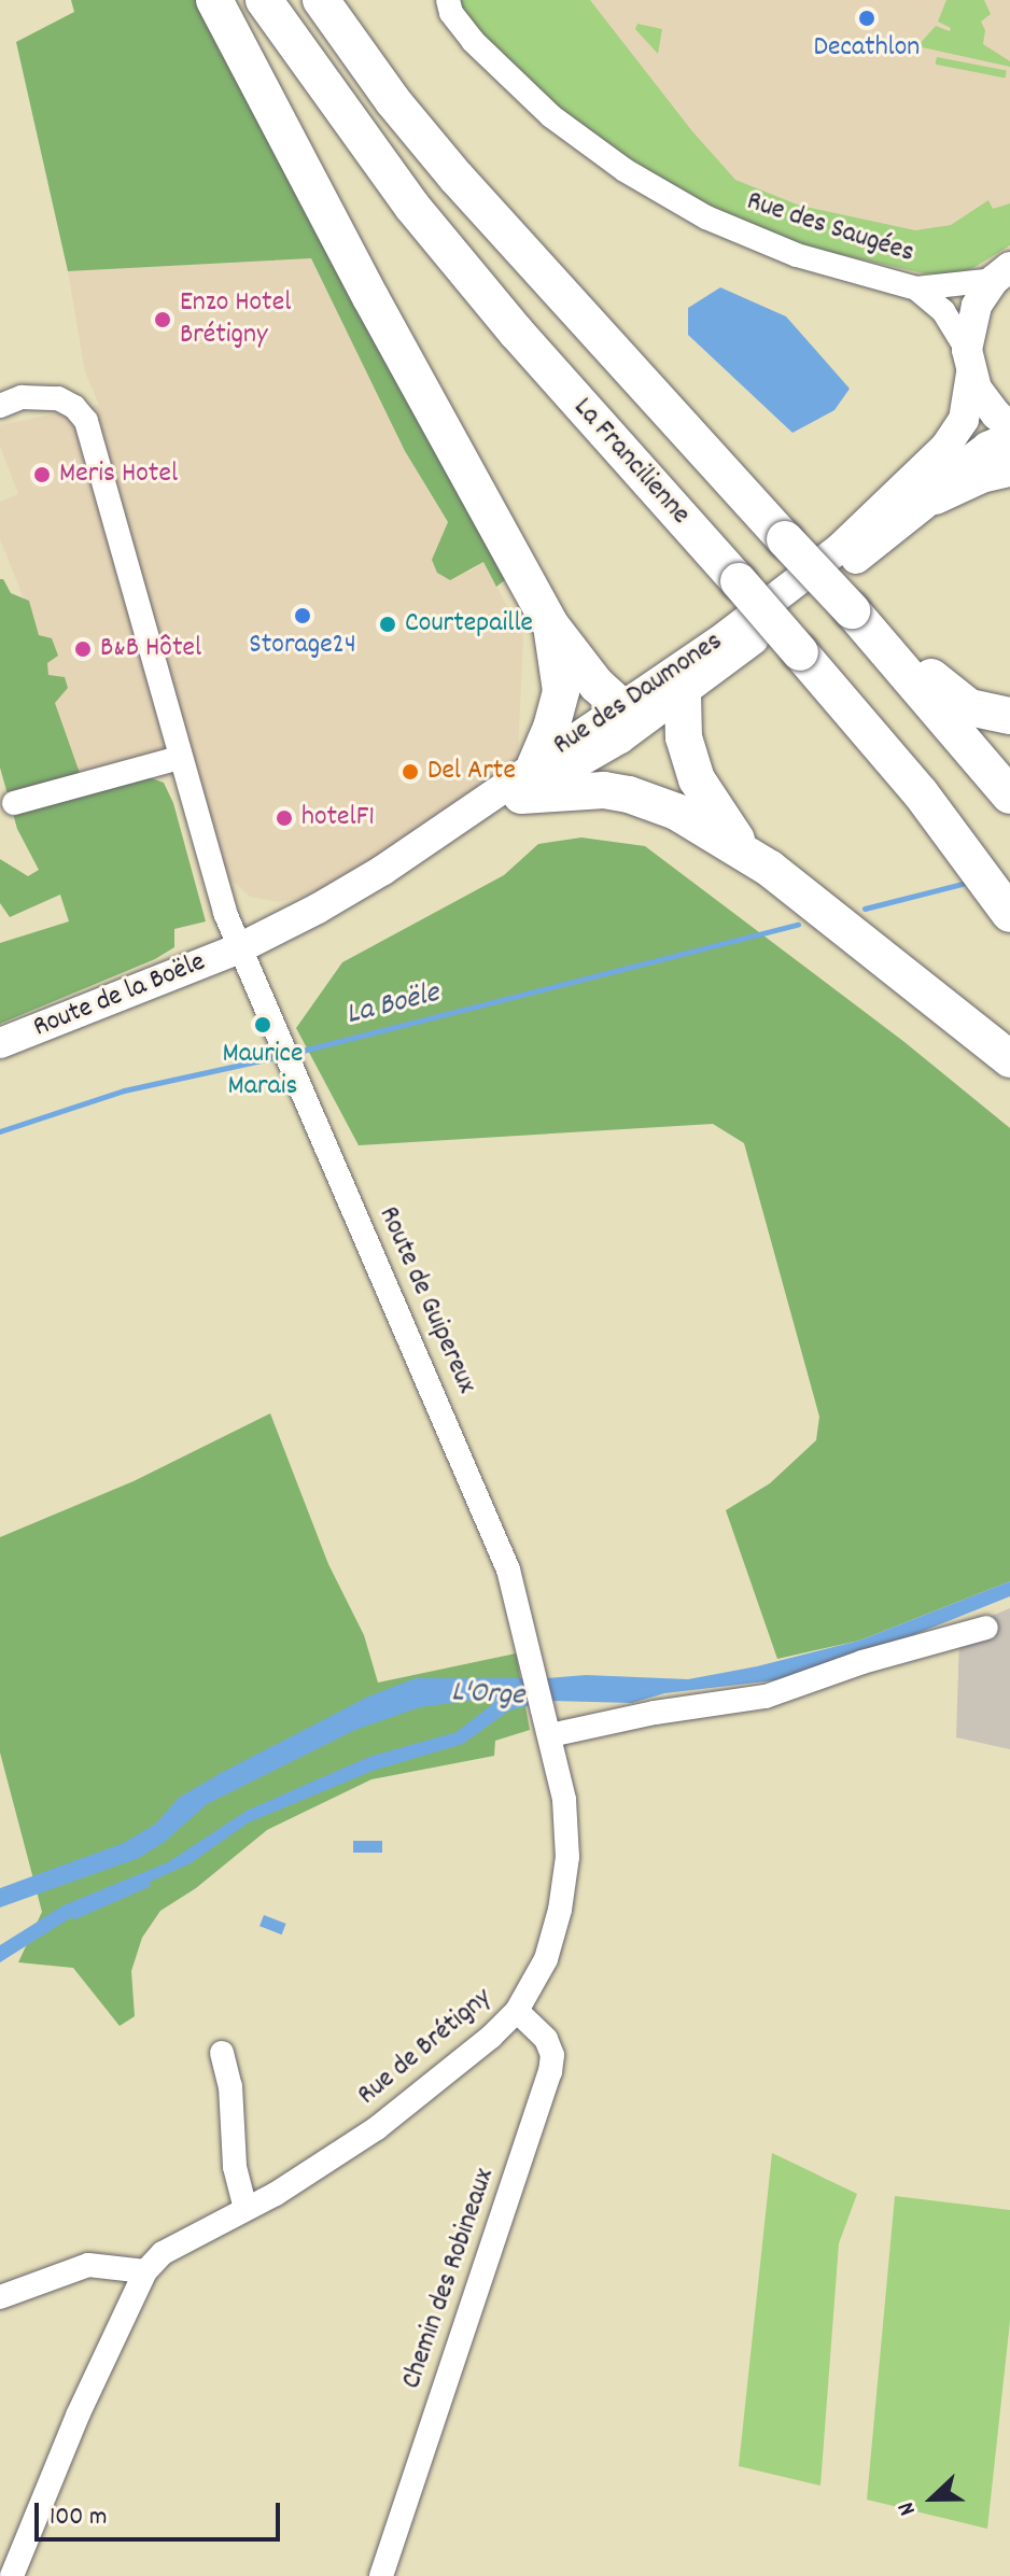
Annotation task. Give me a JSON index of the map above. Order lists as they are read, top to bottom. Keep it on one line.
{"streets":{"highway":["La Francilienne"],"main road":["Rue des Daumones","Route de la Boële"],"street":["Rue des Saugées","Route de Guipereux","Rue de Brétigny","Chemin des Robineaux"]},"crossings":[["Rue des Saugées","Rue des Daumones"],["Rue des Daumones","Route de la Boële"],["Rue des Daumones","Route de Guipereux"],["Route de la Boële","Route de Guipereux"],["Route de Guipereux","Rue de Brétigny"],["Rue de Brétigny","Chemin des Robineaux"]],"water":["La Boële","L'Orge"],"places":["Decathlon","Enzo Hotel Brétigny","Meris Hotel","Storage24","Courtepaille","B&B Hôtel","Del Arte","hotelF1","Maurice Marais"],"scale_bar":"100 m","north":"left"}
